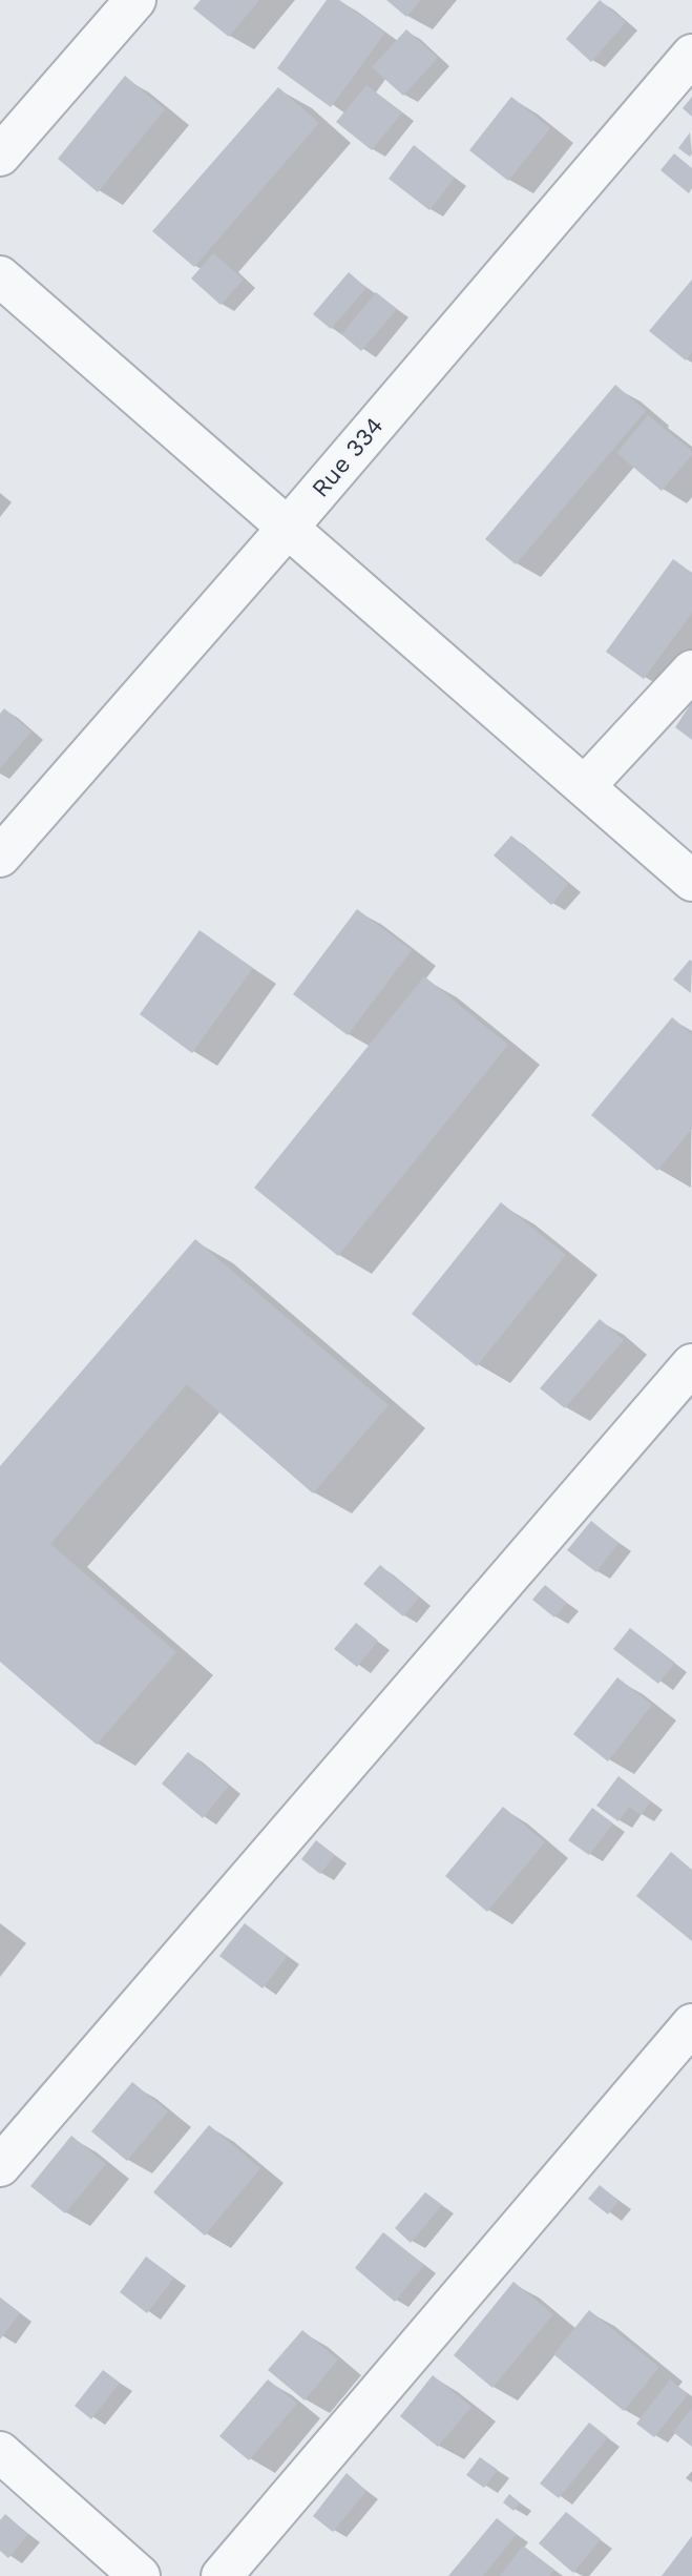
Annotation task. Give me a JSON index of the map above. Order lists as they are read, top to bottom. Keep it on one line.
{"streets":{"street":["Rue 334"]}}
